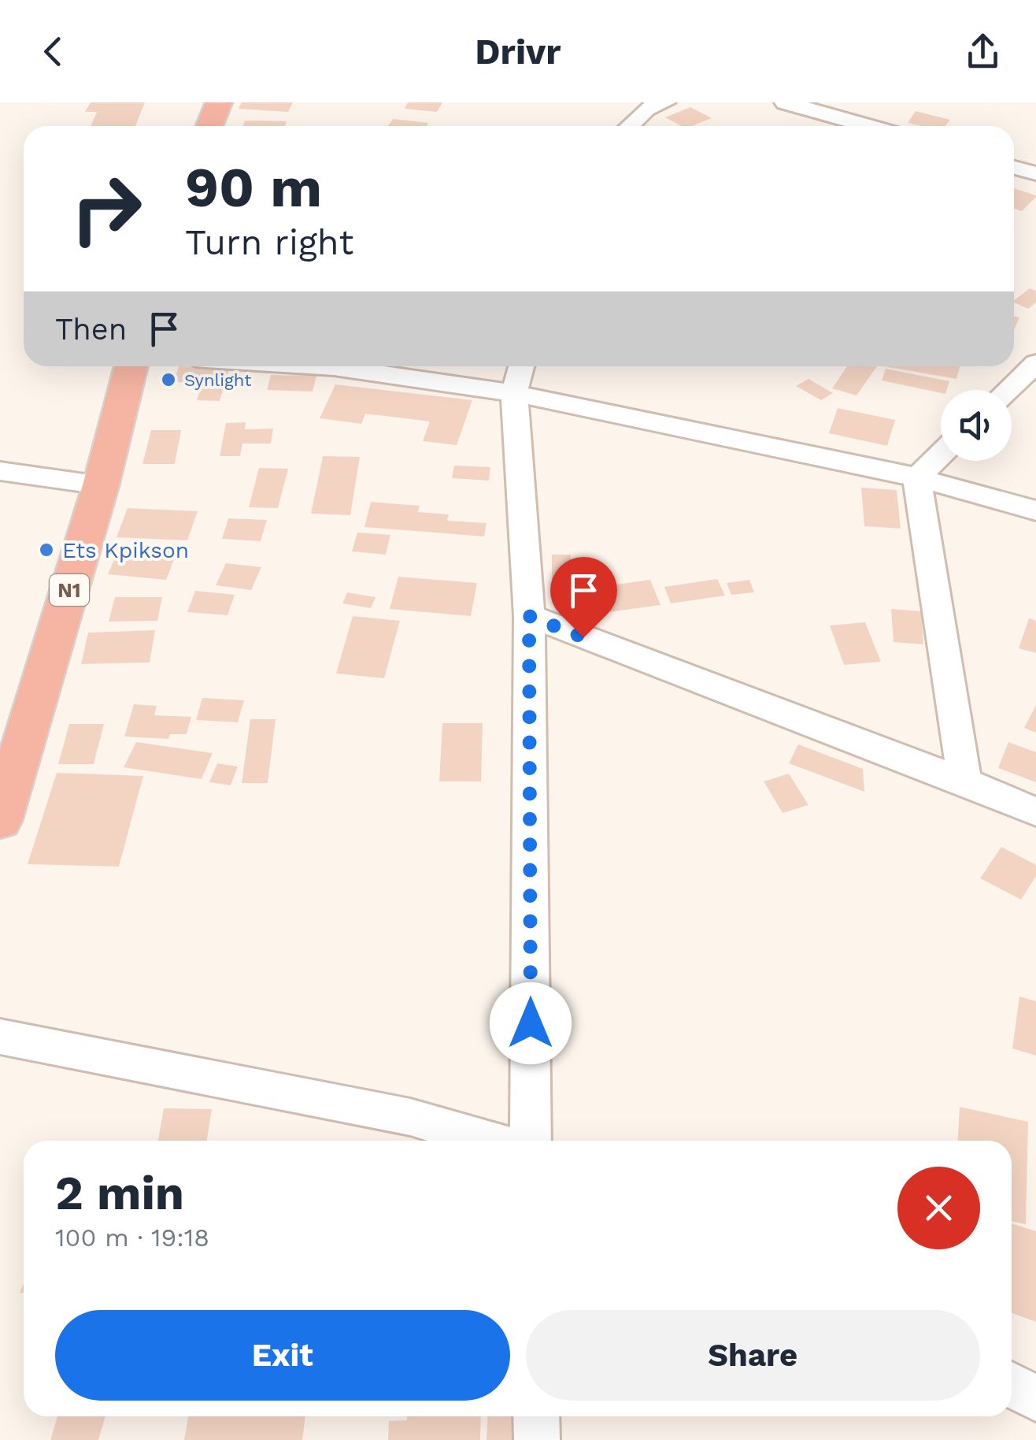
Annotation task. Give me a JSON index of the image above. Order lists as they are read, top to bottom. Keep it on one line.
{"streets":{"highway":["N1"]},"places":["Synlight","Ets Kpikson"],"page":{"header":"Drivr","turn":["90 m","Turn right"],"then":"Then","heading":["2 min","100 m · 19:18"],"buttons":["Exit","Share"]}}
